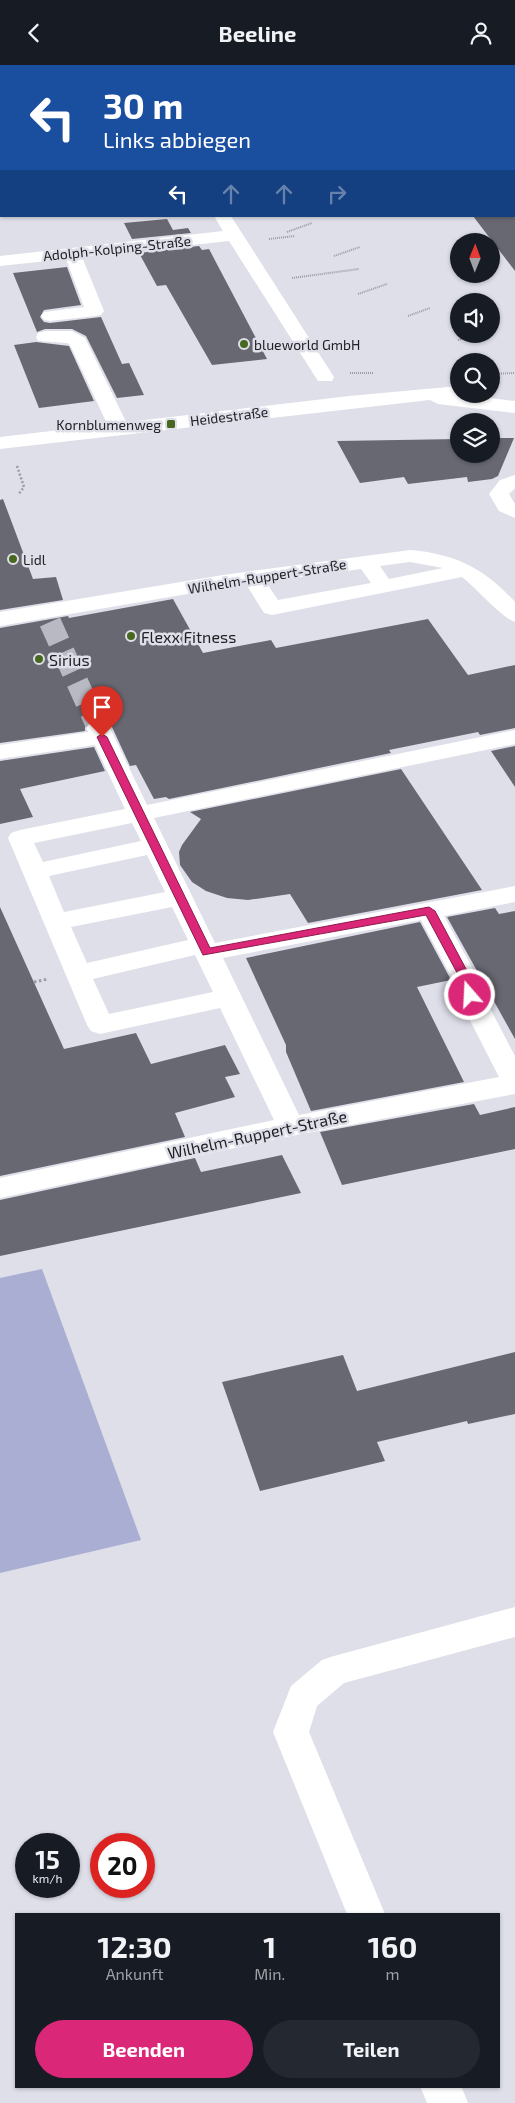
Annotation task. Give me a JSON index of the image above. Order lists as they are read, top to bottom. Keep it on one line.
{"streets":{"street":["Adolph-Kolping-Straße","Heidestraße","Wilhelm-Ruppert-Straße"]},"places":{"other":["blueworld GmbH","Lidl","Flexx Fitness","Sirius"],"transit":["Kornblumenweg"]},"north":"top","page":{"header":"Beeline","turn":["30 m","Links abbiegen"],"speed":"15 km/h","limit":"20","eta":["12:30","Ankunft","1","Min.","160","m"],"buttons":["Beenden","Teilen"]}}
